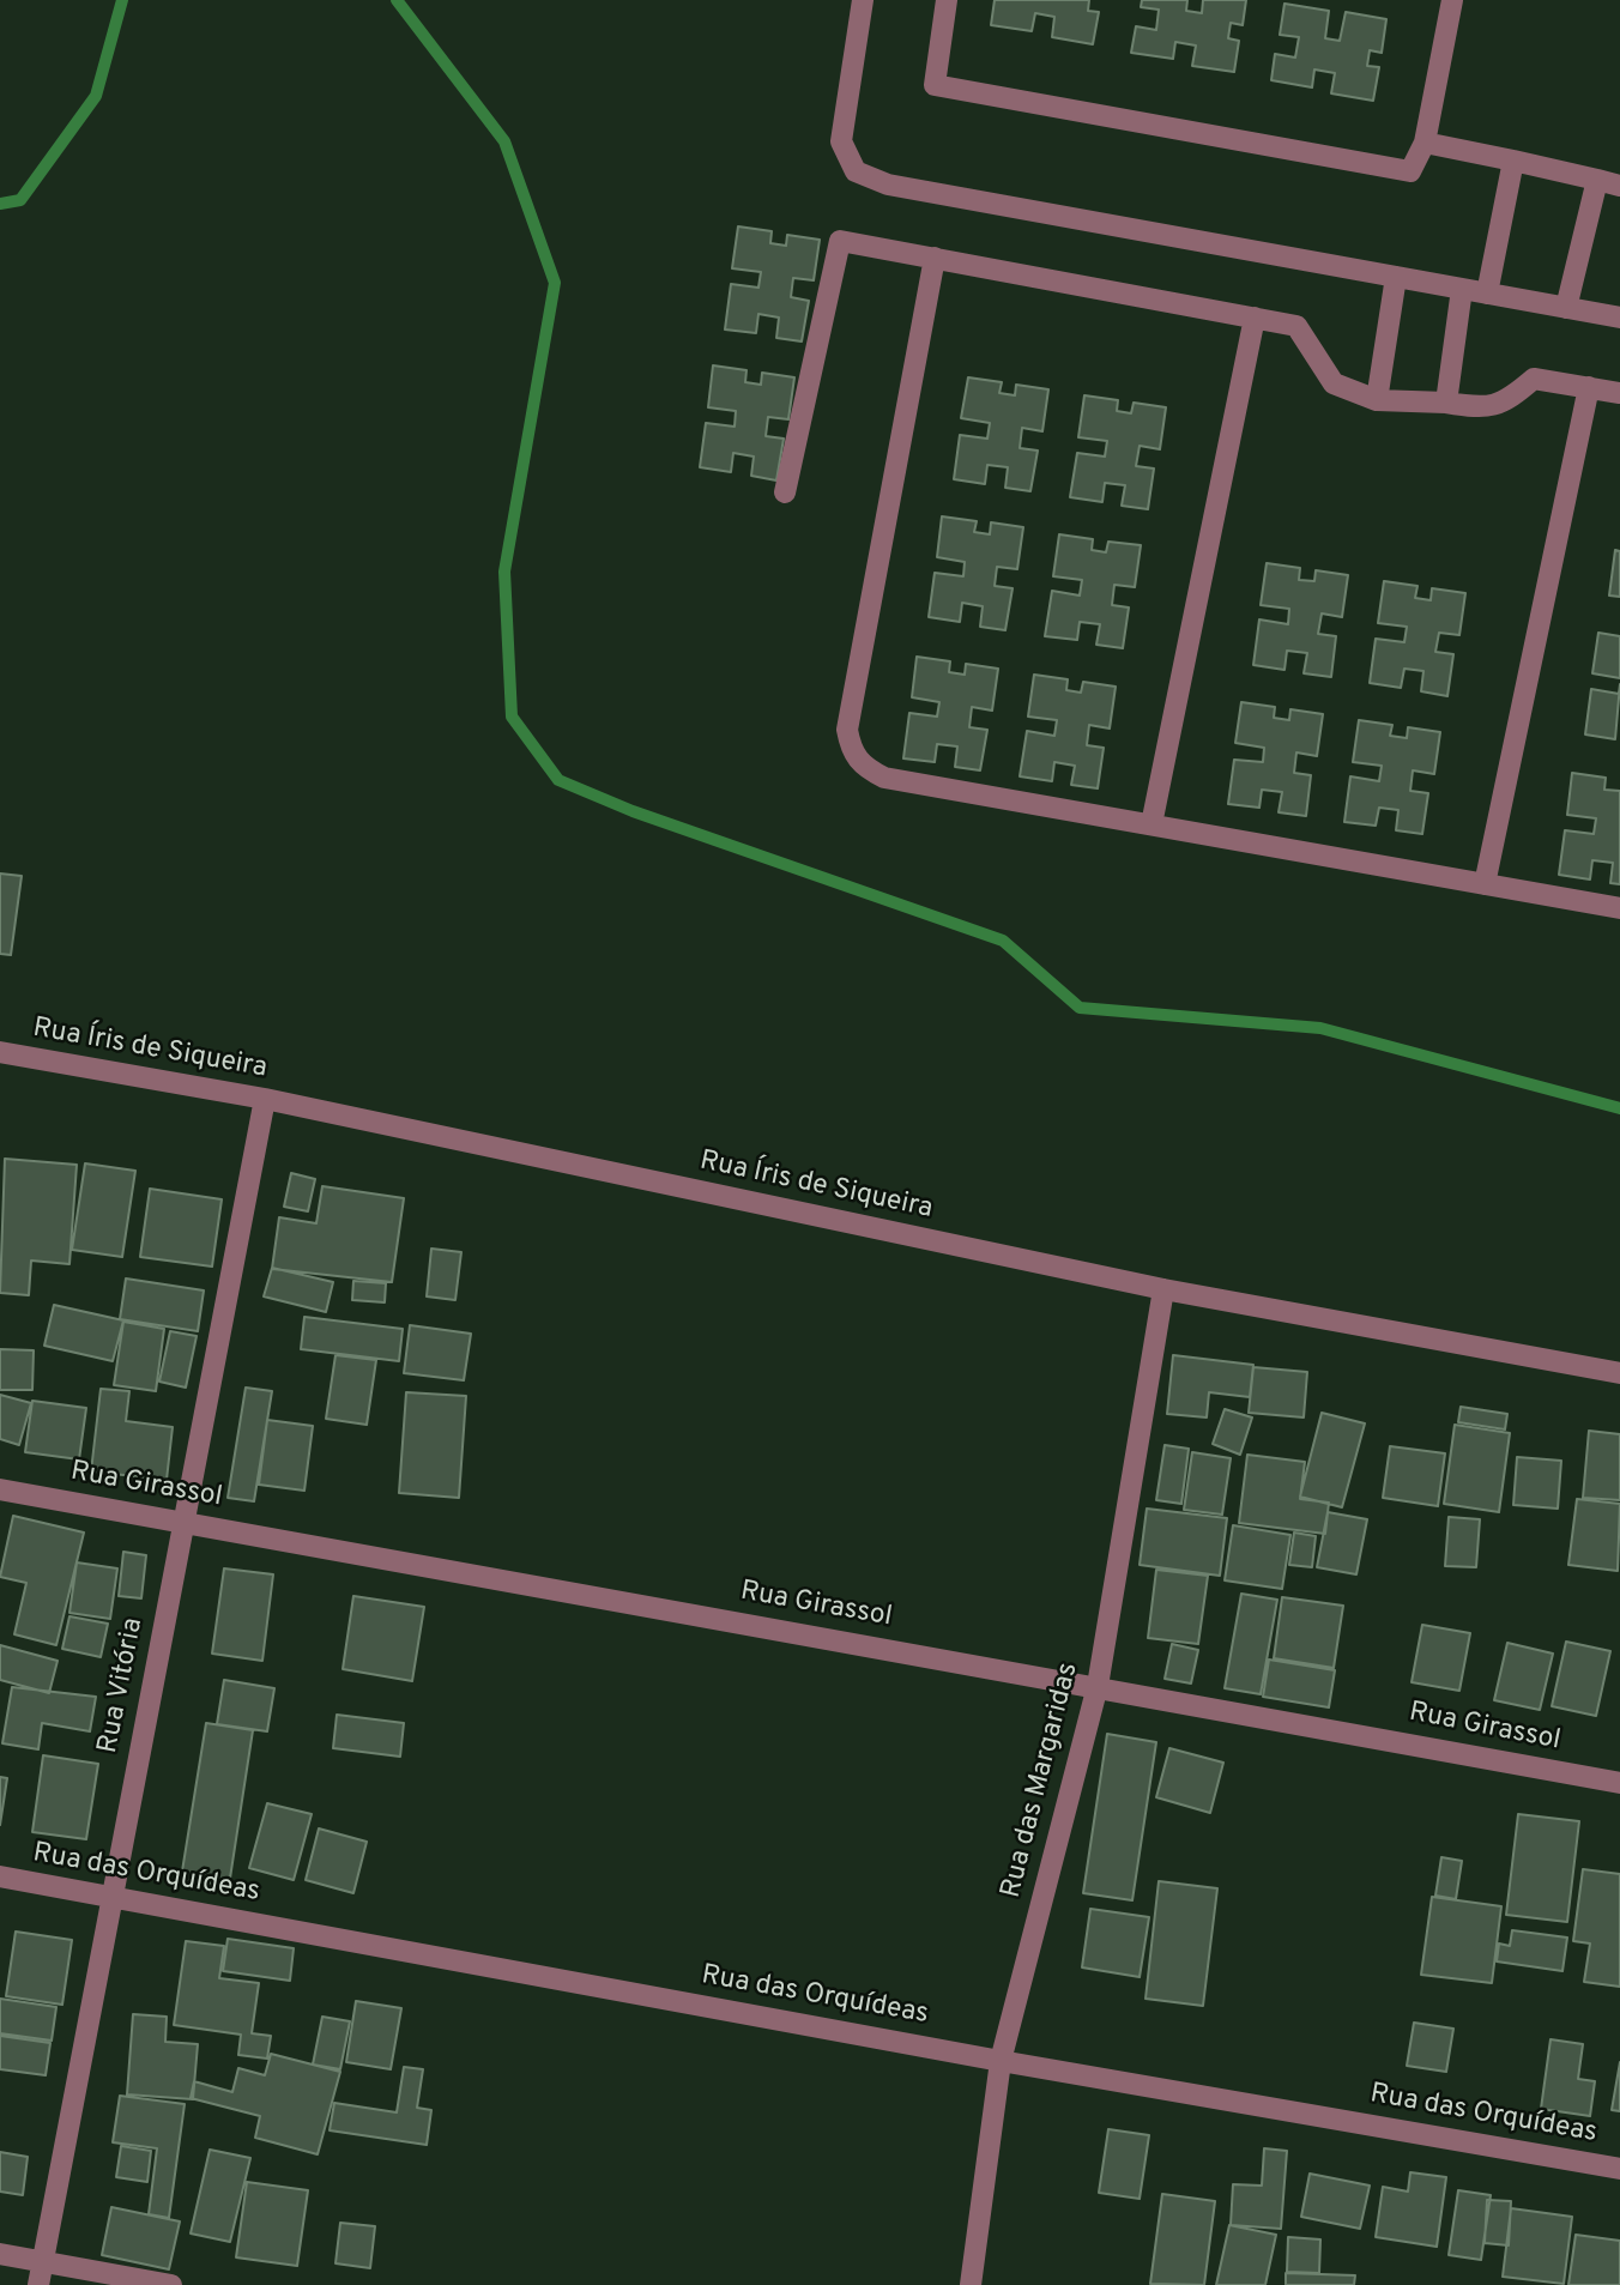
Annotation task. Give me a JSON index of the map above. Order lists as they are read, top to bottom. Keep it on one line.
{"streets":{"street":["Rua Íris de Siqueira","Rua Girassol","Rua Vitória","Rua das Margaridas","Rua das Orquídeas"]},"crossings":[["Rua Íris de Siqueira","Rua Vitória"],["Rua Íris de Siqueira","Rua das Margaridas"],["Rua Girassol","Rua Vitória"],["Rua Girassol","Rua das Margaridas"],["Rua Vitória","Rua das Orquídeas"],["Rua das Margaridas","Rua das Orquídeas"]]}
